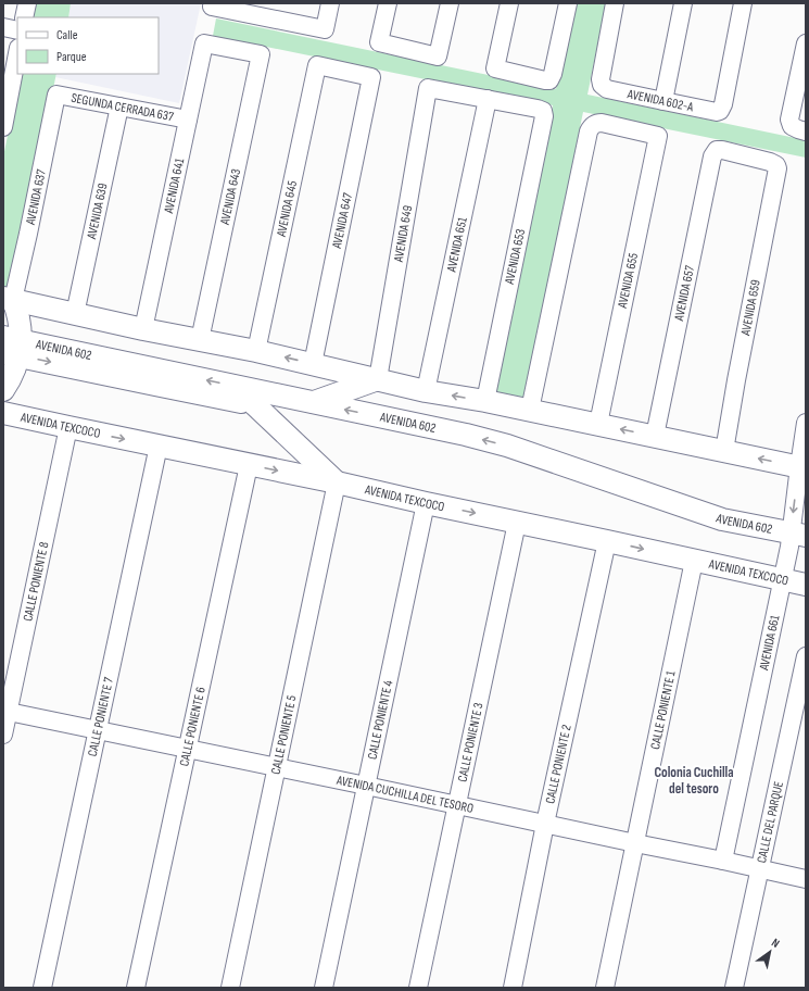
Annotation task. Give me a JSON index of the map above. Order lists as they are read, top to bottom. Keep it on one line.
{"streets":{"main road":["AVENIDA 602","AVENIDA TEXCOCO"],"street":["AVENIDA 602-A","SEGUNDA CERRADA 637","AVENIDA 641","AVENIDA 643","AVENIDA 637","AVENIDA 645","AVENIDA 639","AVENIDA 647","AVENIDA 649","AVENIDA 651","AVENIDA 653","AVENIDA 655","AVENIDA 657","AVENIDA 659","CALLE PONIENTE 8","AVENIDA 661","CALLE PONIENTE 1","CALLE PONIENTE 7","CALLE PONIENTE 4","CALLE PONIENTE 6","CALLE PONIENTE 5","CALLE PONIENTE 3","CALLE PONIENTE 2","AVENIDA CUCHILLA DEL TESORO","CALLE DEL PARQUE"]},"crossings":[["SEGUNDA CERRADA 637","AVENIDA 641"],["SEGUNDA CERRADA 637","AVENIDA 637"],["SEGUNDA CERRADA 637","AVENIDA 639"],["AVENIDA 641","AVENIDA 643"],["AVENIDA 645","AVENIDA 647"],["AVENIDA 649","AVENIDA 651"],["AVENIDA 649","AVENIDA 653"],["AVENIDA 651","AVENIDA 653"],["AVENIDA 657","AVENIDA 659"],["AVENIDA 602","AVENIDA 661"],["AVENIDA TEXCOCO","CALLE PONIENTE 8"],["AVENIDA TEXCOCO","AVENIDA 661"],["AVENIDA TEXCOCO","CALLE PONIENTE 1"],["AVENIDA TEXCOCO","CALLE PONIENTE 7"],["AVENIDA TEXCOCO","CALLE PONIENTE 4"],["AVENIDA TEXCOCO","CALLE PONIENTE 6"],["AVENIDA TEXCOCO","CALLE PONIENTE 5"],["AVENIDA TEXCOCO","CALLE PONIENTE 3"],["AVENIDA TEXCOCO","CALLE PONIENTE 2"],["CALLE PONIENTE 8","AVENIDA CUCHILLA DEL TESORO"],["AVENIDA 661","AVENIDA CUCHILLA DEL TESORO"],["CALLE PONIENTE 1","AVENIDA CUCHILLA DEL TESORO"],["CALLE PONIENTE 7","AVENIDA CUCHILLA DEL TESORO"],["CALLE PONIENTE 4","AVENIDA CUCHILLA DEL TESORO"],["CALLE PONIENTE 6","AVENIDA CUCHILLA DEL TESORO"],["CALLE PONIENTE 5","AVENIDA CUCHILLA DEL TESORO"],["CALLE PONIENTE 3","AVENIDA CUCHILLA DEL TESORO"],["CALLE PONIENTE 2","AVENIDA CUCHILLA DEL TESORO"],["AVENIDA CUCHILLA DEL TESORO","CALLE DEL PARQUE"]],"districts":["Colonia Cuchilla del tesoro"],"legend":["Calle","Parque"],"north":"top right"}
